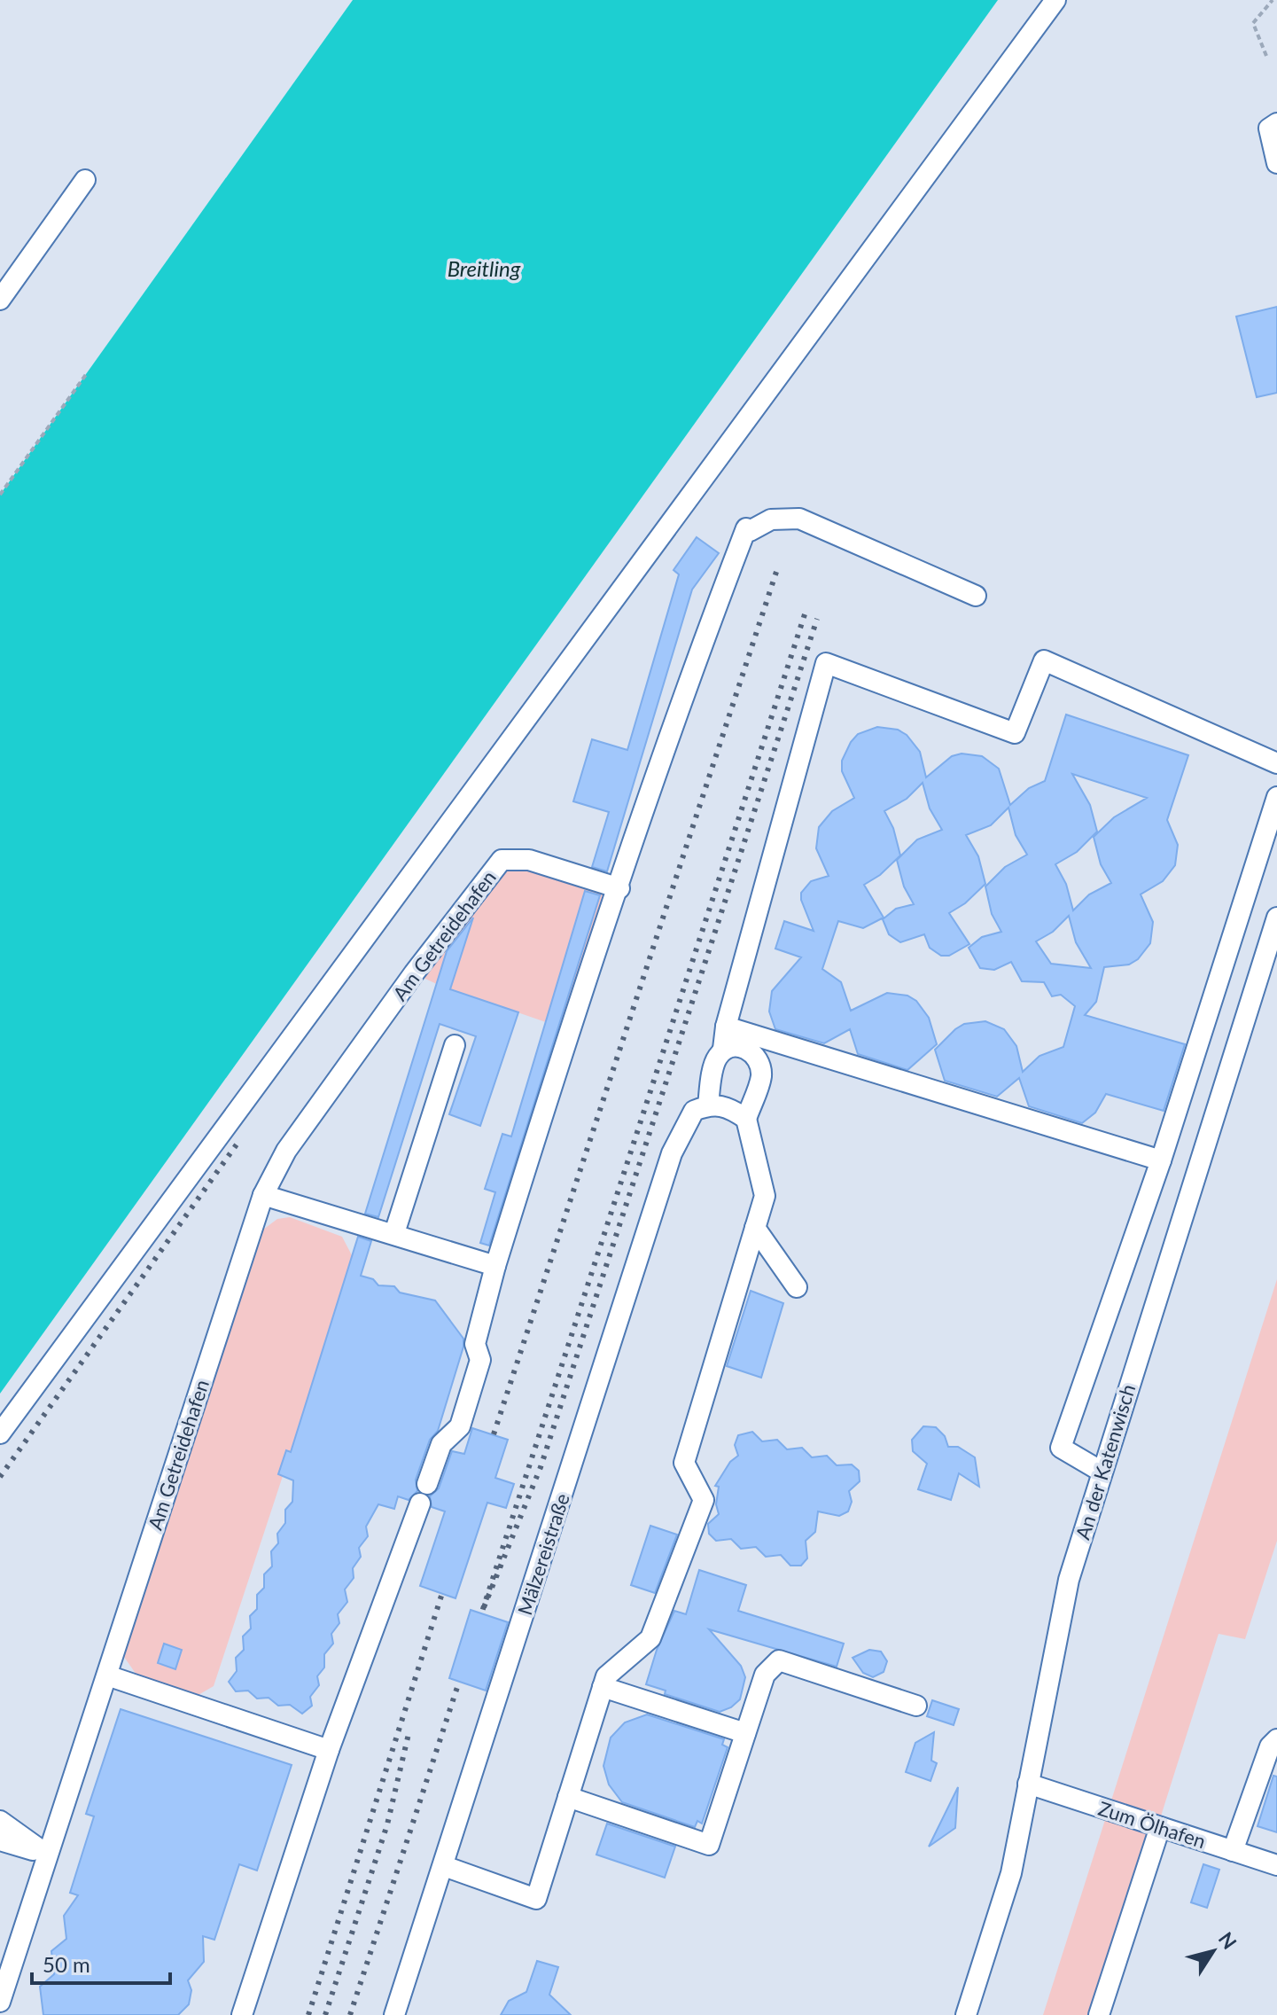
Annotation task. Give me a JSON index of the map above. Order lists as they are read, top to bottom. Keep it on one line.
{"streets":{"street":["Am Getreidehafen","An der Katenwisch","Mälzereistraße","Zum Ölhafen"]},"crossings":[["An der Katenwisch","Zum Ölhafen"]],"water":["Breitling"],"scale_bar":"50 m","north":"top right"}
